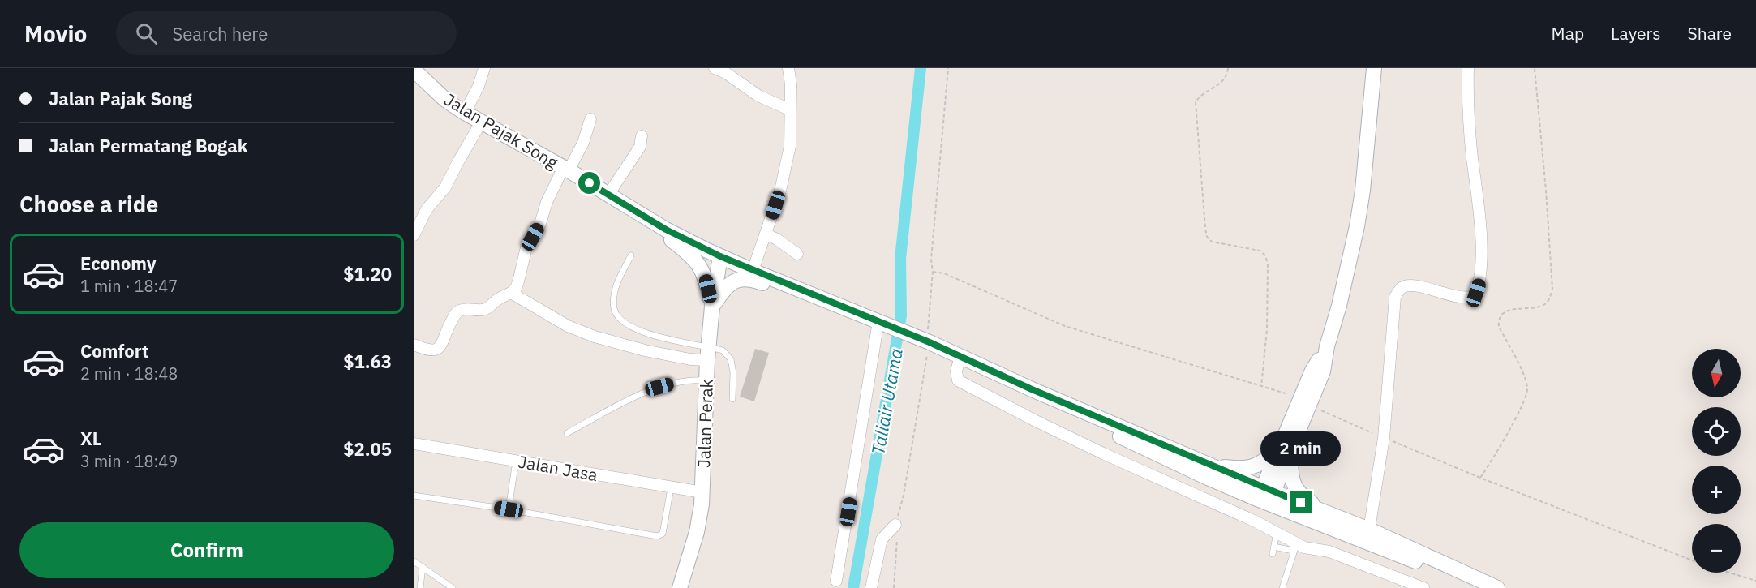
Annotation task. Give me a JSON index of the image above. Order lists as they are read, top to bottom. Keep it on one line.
{"streets":{"main road":["Jalan Pajak Song","Jalan Perak"],"street":["Jalan Jasa"]},"crossings":[["Jalan Pajak Song","Jalan Perak"],["Jalan Perak","Jalan Jasa"]],"water":["Taliair Utama"],"north":"bottom","page":{"header":"Movio","search":"Search here","nav":["Map","Layers","Share"],"banner":["Jalan Pajak Song","Jalan Permatang Bogak"],"heading":"Choose a ride","list":[{"name":"Economy","note":"1 min · 18:47","value":"$1.20"},{"name":"Comfort","note":"2 min · 18:48","value":"$1.63"},{"name":"XL","note":"3 min · 18:49","value":"$2.05"}],"map_buttons":["+","−"],"bubble":"2 min","buttons":"Confirm"}}
